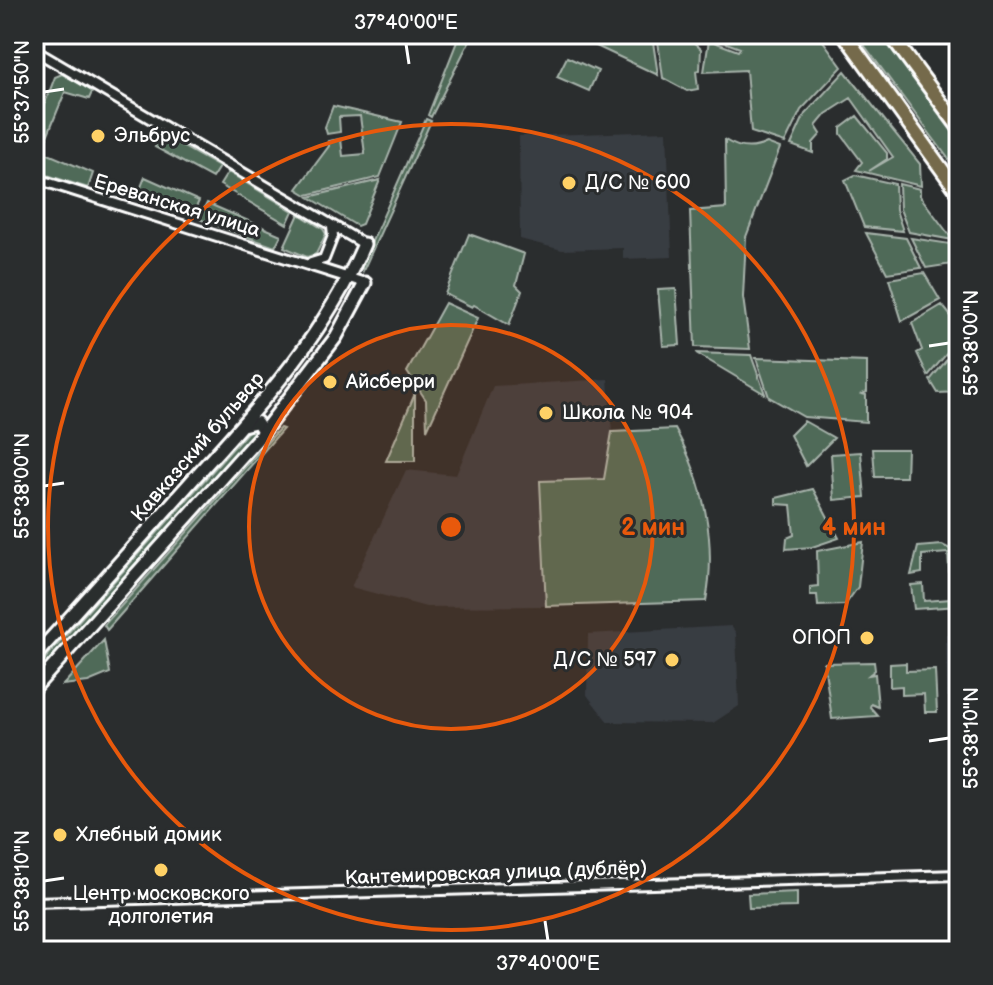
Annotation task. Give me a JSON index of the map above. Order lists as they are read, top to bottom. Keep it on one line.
{"streets":{"main road":["Кавказский бульвар"],"street":["Ереванская улица","Кантемировская улица (дублёр)"]},"crossings":[["Ереванская улица","Кавказский бульвар"]],"places":["Эльбрус","Д/C № 600","Айсберри","Школа № 904","ОПОП","Д/C № 597","Хлебный домик","Центр московского долголетия"],"coordinates":["37°40'00\"E","55°37'50\"N","55°38'00\"N","55°38'10\"N"],"rings":["2 мин","4 мин"]}
